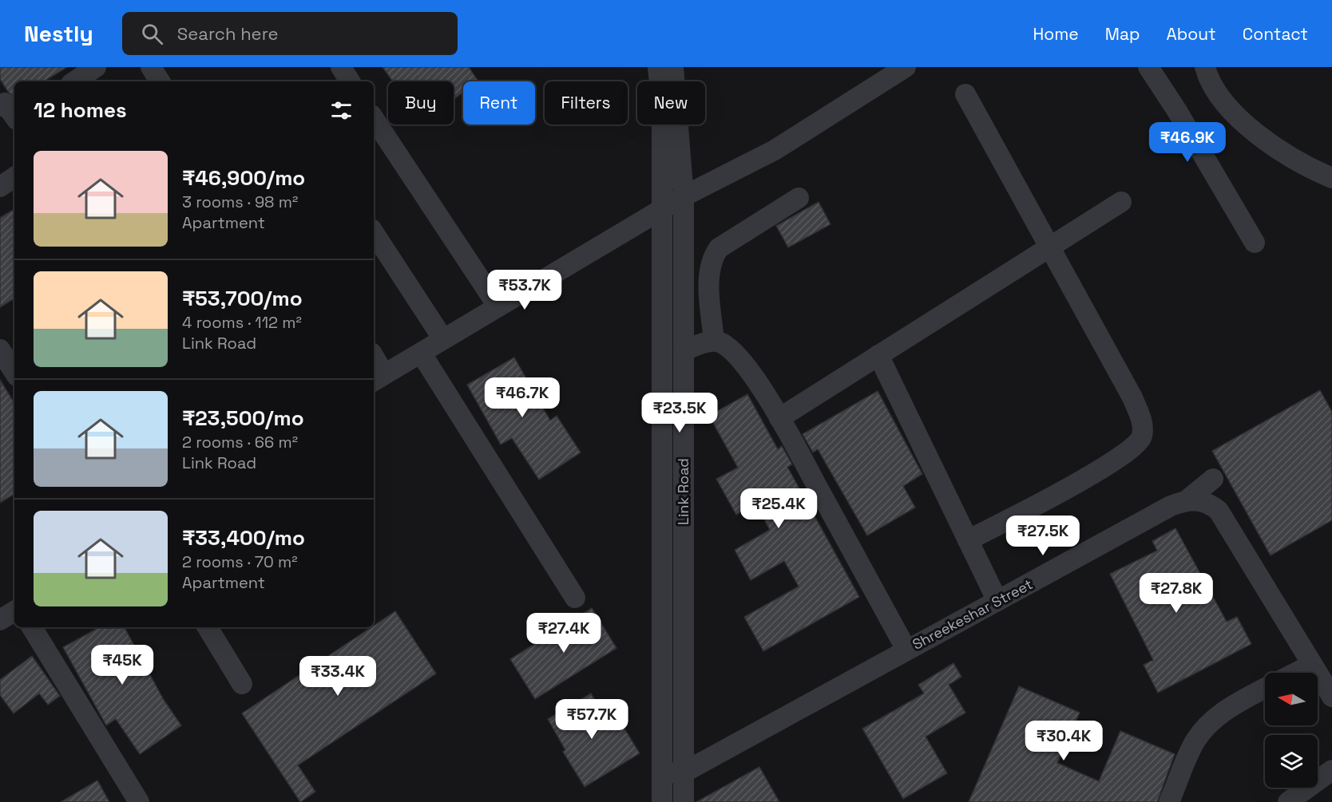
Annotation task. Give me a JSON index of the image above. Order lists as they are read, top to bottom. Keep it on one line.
{"streets":{"street":["Link Road","Shreekeshar Street"]},"crossings":[["Link Road","Shreekeshar Street"]],"north":"left","page":{"header":"Nestly","search":"Search here","nav":["Home","Map","About","Contact"],"chip":["Buy","Rent","Filters","New"],"heading":"12 homes","price":["₹46.9K","₹53.7K","₹46.7K","₹23.5K","₹25.4K","₹27.5K","₹27.8K","₹27.4K","₹45K","₹33.4K","₹57.7K","₹30.4K"],"list":[{"name":"₹46,900/mo","note":"3 rooms · 98 m² · Apartment"},{"name":"₹53,700/mo","note":"4 rooms · 112 m² · Link Road"},{"name":"₹23,500/mo","note":"2 rooms · 66 m² · Link Road"},{"name":"₹33,400/mo","note":"2 rooms · 70 m² · Apartment"}]}}
